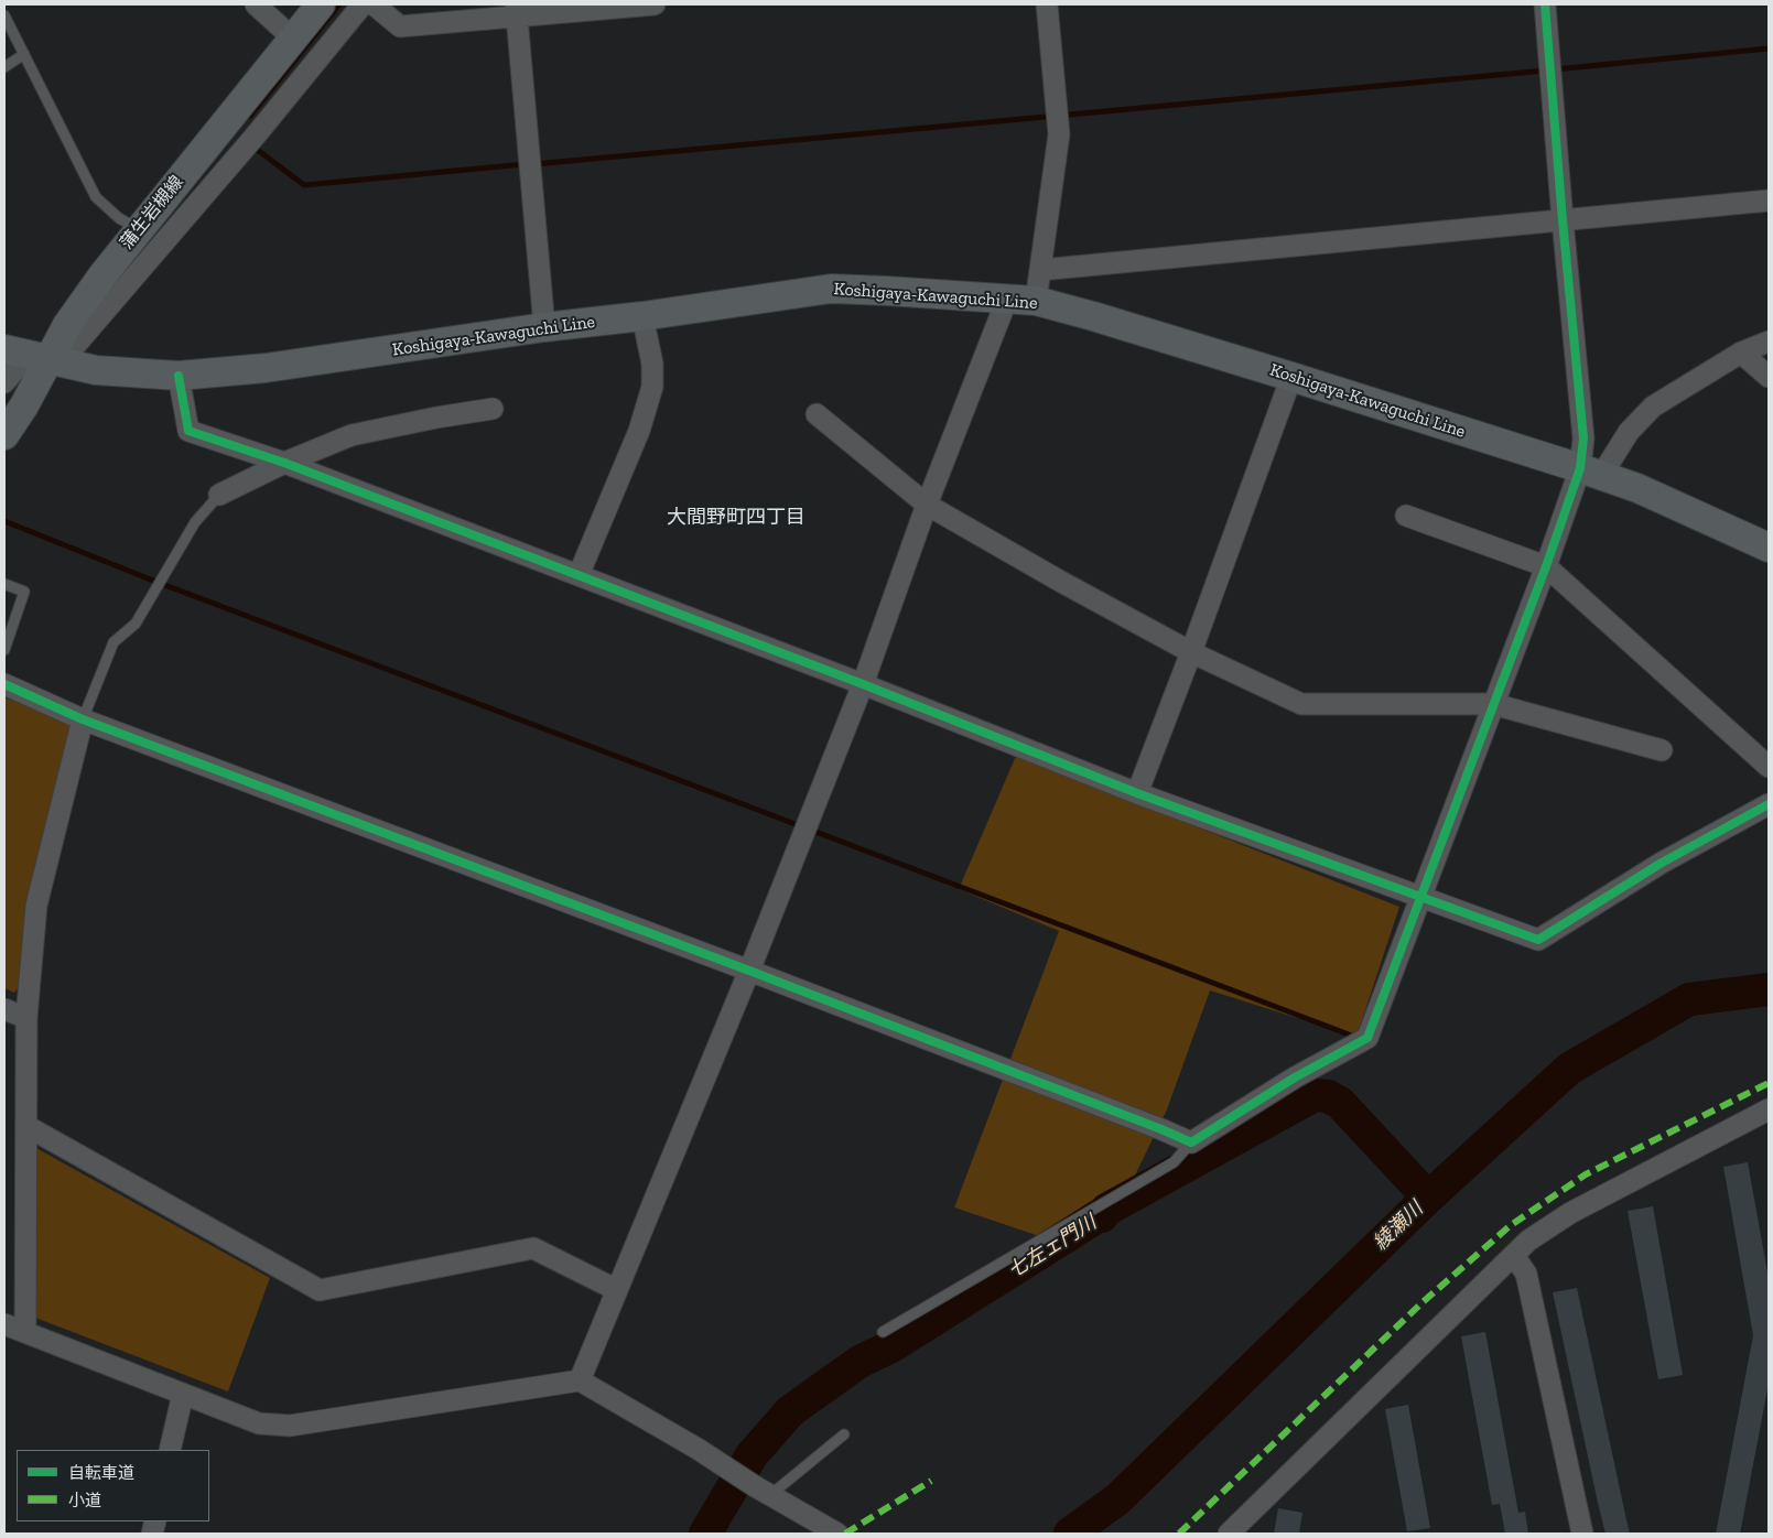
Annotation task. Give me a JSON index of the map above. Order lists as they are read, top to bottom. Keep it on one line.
{"streets":{"main road":["蒲生岩槻線","Koshigaya-Kawaguchi Line"]},"crossings":[["蒲生岩槻線","Koshigaya-Kawaguchi Line"]],"districts":["大間野町四丁目"],"water":["綾瀬川","七左ェ門川"],"legend":["自転車道","小道"]}
